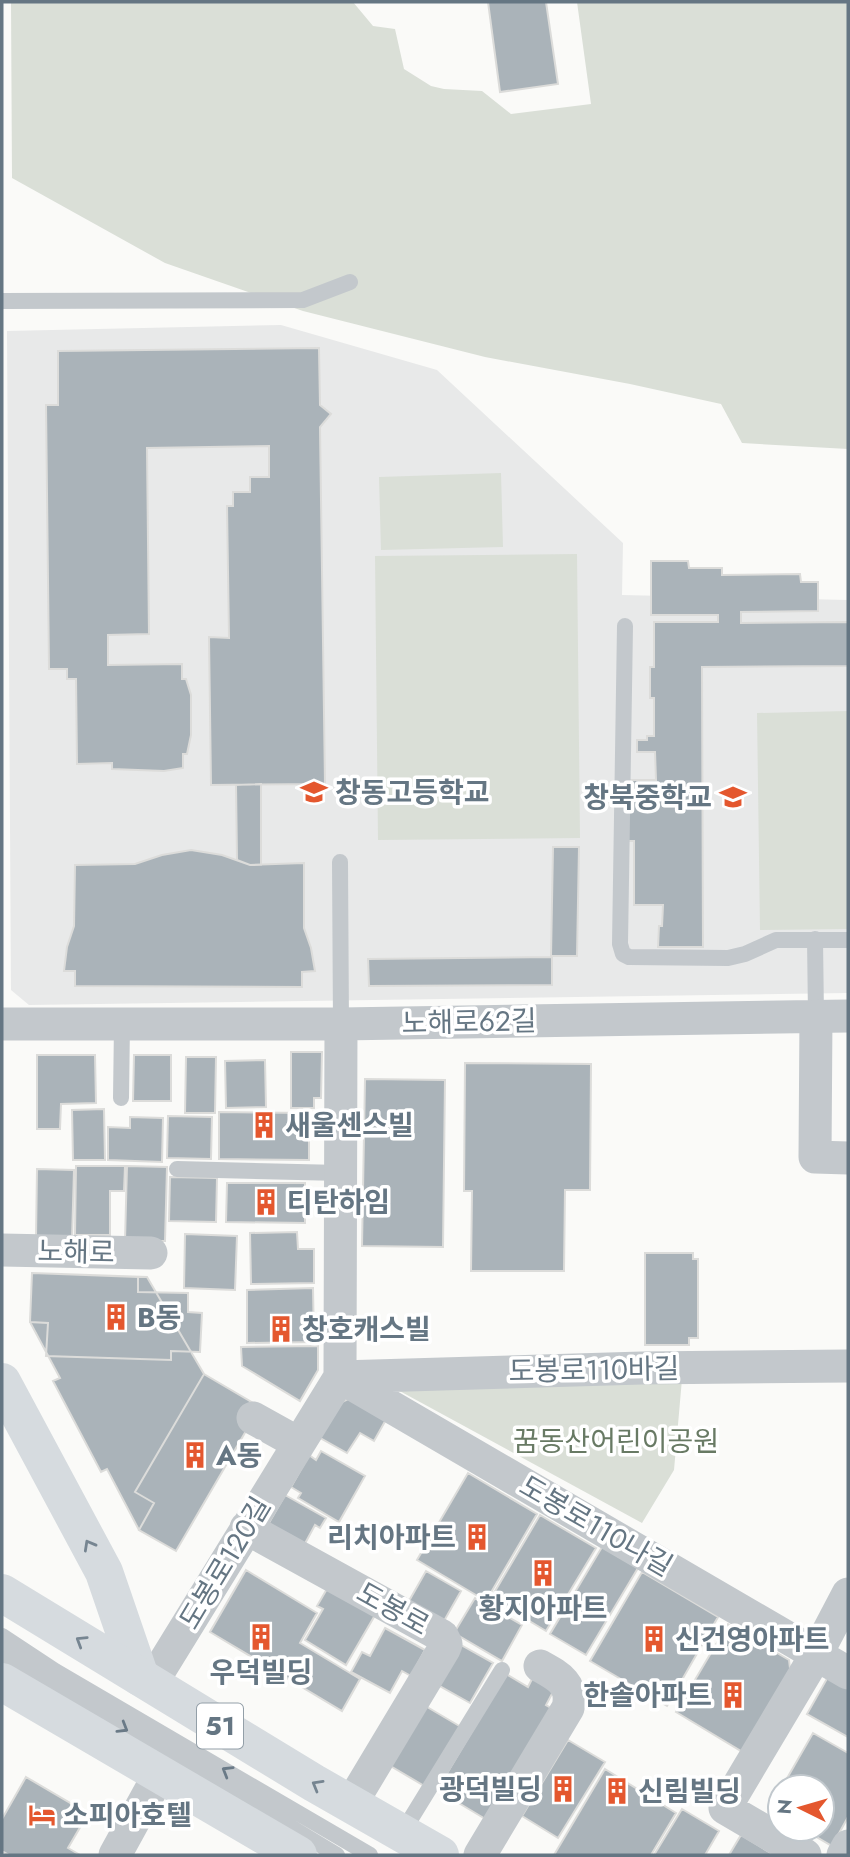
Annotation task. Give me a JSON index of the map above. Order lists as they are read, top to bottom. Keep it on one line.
{"streets":{"main road":["51"],"street":["노해로62길","노해로","도봉로110바길","도봉로110나길","도봉로120길","도봉로"]},"crossings":[["도봉로110바길","도봉로110나길"],["도봉로110바길","도봉로120길"],["도봉로110나길","도봉로120길"],["도봉로120길","도봉로"],["도봉로120길","51"],["도봉로","51"]],"parks":["꿈동산어린이공원"],"places":{"school or university":["창동고등학교","창북중학교"],"building":["새울센스빌","티탄하임","B동","창호캐스빌","A동","리치아파트","황지아파트","우덕빌딩","신건영아파트","한솔아파트","광덕빌딩","신림빌딩"],"hotel":["소피아호텔"]},"north":"left"}
